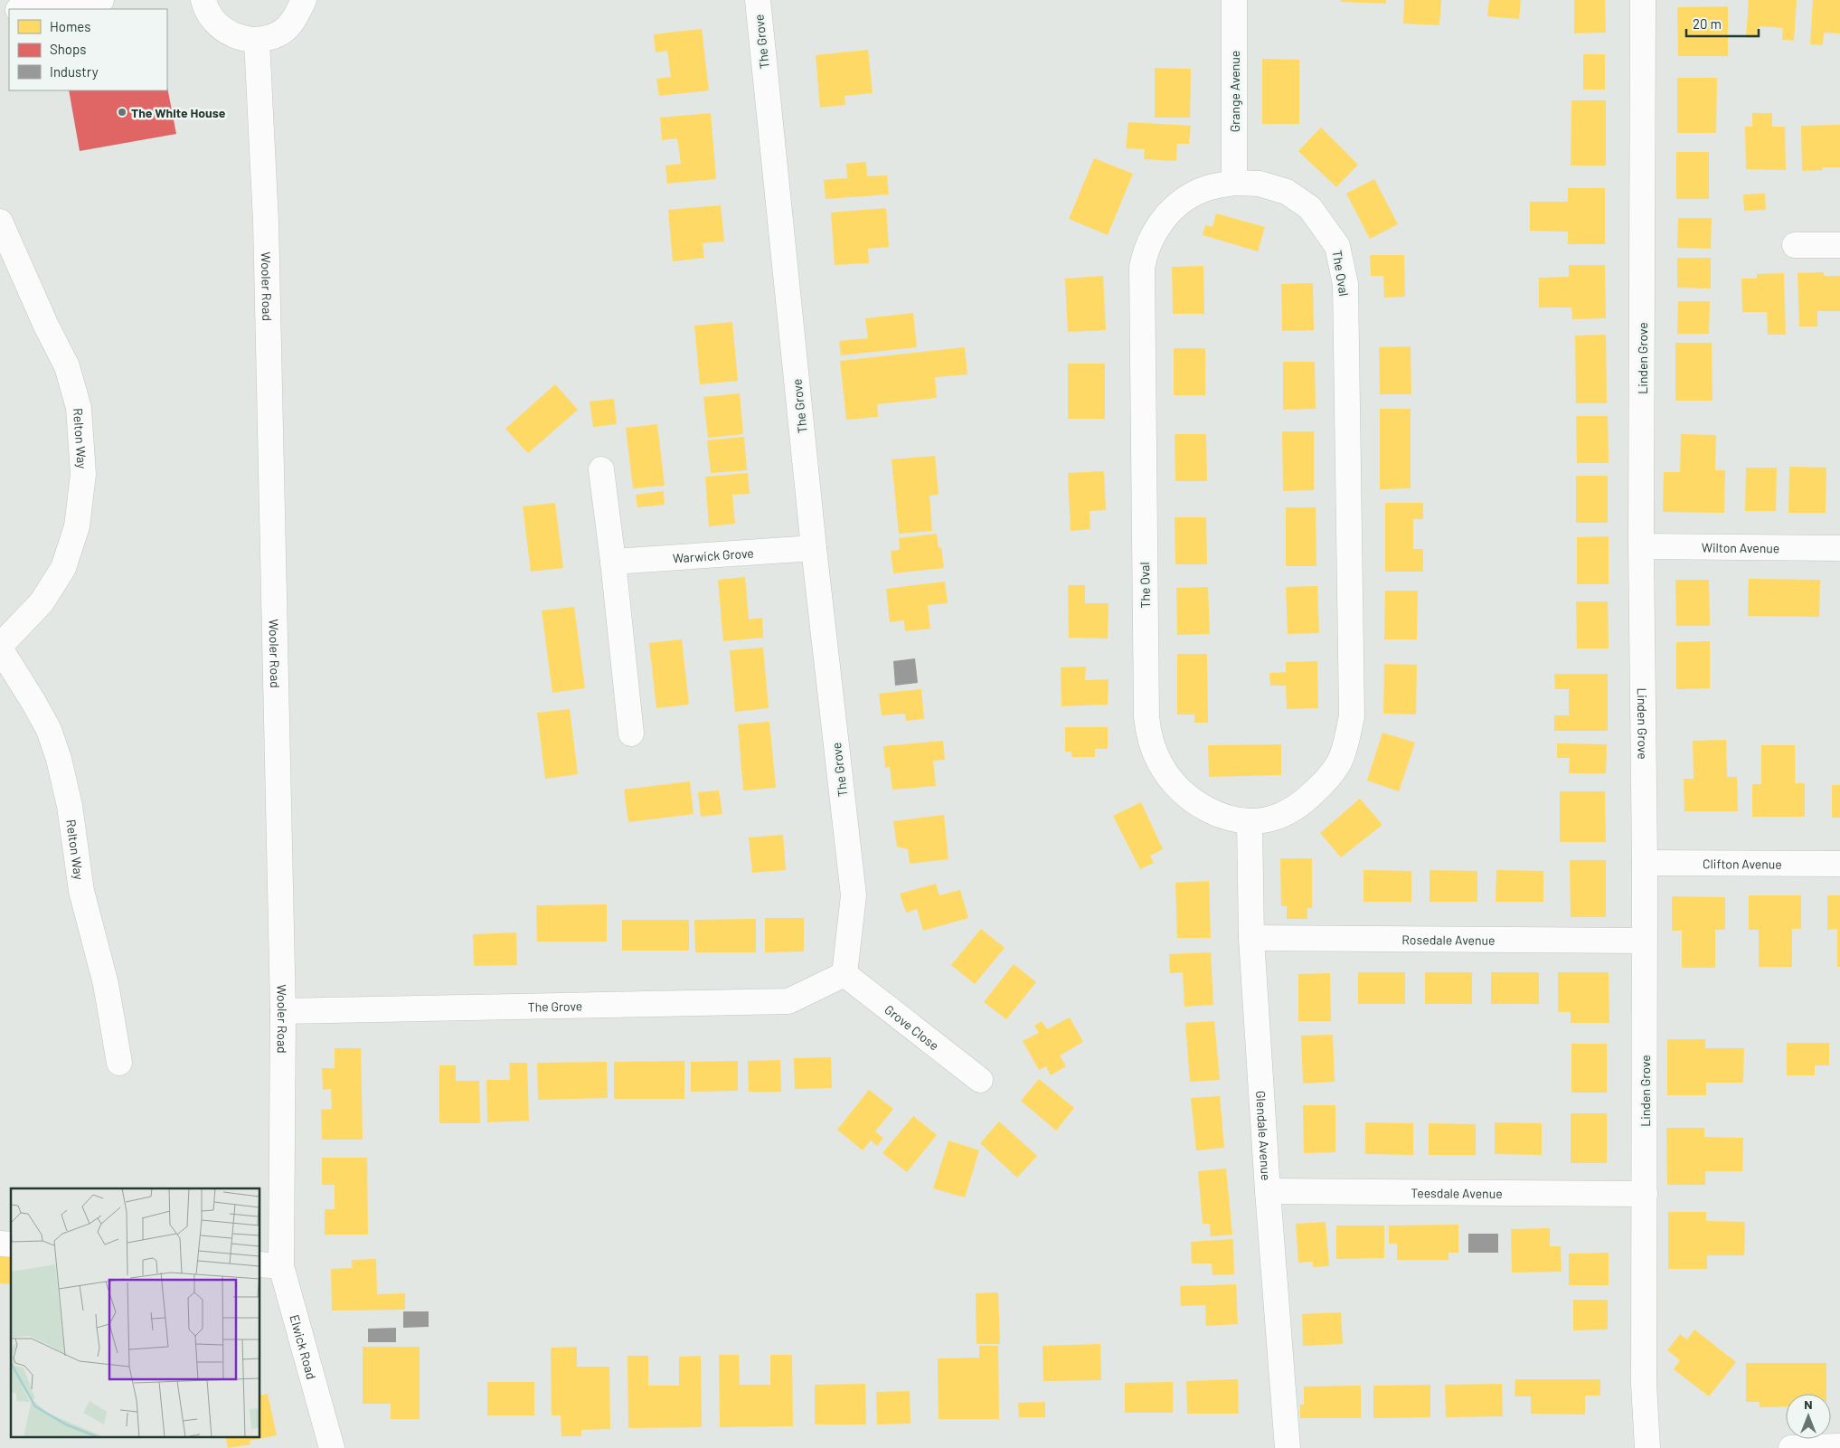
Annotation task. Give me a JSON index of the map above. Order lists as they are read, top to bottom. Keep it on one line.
{"streets":{"street":["The Grove","Grange Avenue","The Oval","Wooler Road","Linden Grove","Relton Way","Wilton Avenue","Warwick Grove","Clifton Avenue","Rosedale Avenue","Grove Close","Glendale Avenue","Teesdale Avenue","Elwick Road"]},"crossings":[["The Grove","Wooler Road"],["The Grove","Warwick Grove"],["The Grove","Grove Close"],["Grange Avenue","The Oval"],["The Oval","Glendale Avenue"],["Wooler Road","Elwick Road"],["Linden Grove","Wilton Avenue"],["Linden Grove","Clifton Avenue"],["Linden Grove","Rosedale Avenue"],["Linden Grove","Teesdale Avenue"],["Rosedale Avenue","Glendale Avenue"],["Glendale Avenue","Teesdale Avenue"]],"places":["The White House"],"legend":["Homes","Shops","Industry"],"scale_bar":"20 m","north":"top"}
